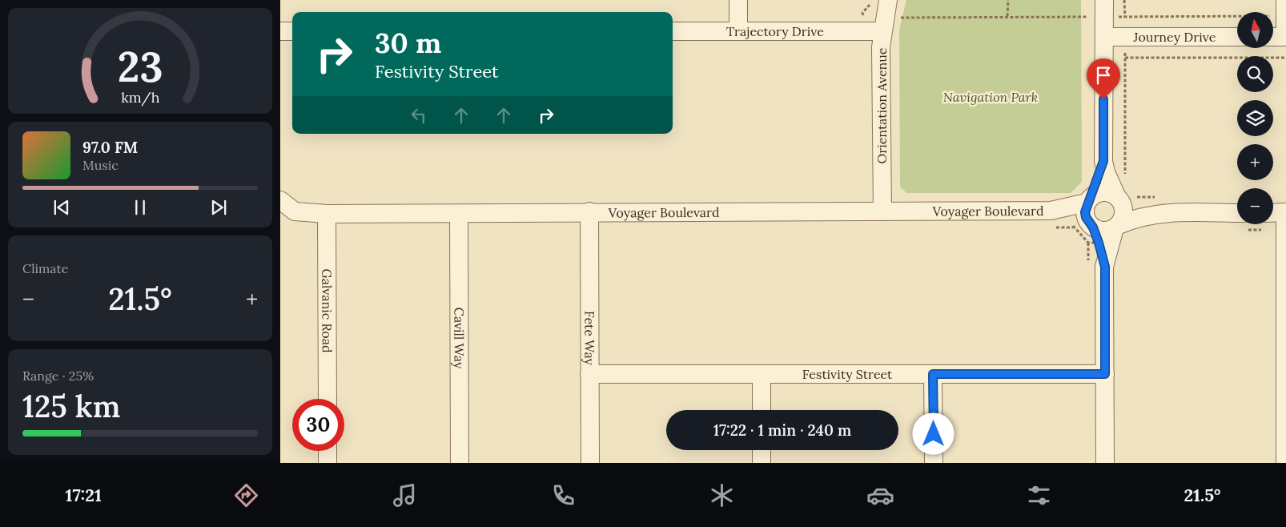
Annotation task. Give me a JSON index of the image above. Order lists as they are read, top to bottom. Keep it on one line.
{"streets":{"street":["Trajectory Drive","Journey Drive","Orientation Avenue","Voyager Boulevard","Galvanic Road","Fete Way","Cavill Way","Festivity Street"]},"crossings":[["Trajectory Drive","Orientation Avenue"],["Orientation Avenue","Voyager Boulevard"],["Voyager Boulevard","Galvanic Road"],["Voyager Boulevard","Fete Way"],["Voyager Boulevard","Cavill Way"],["Fete Way","Festivity Street"]],"parks":["Navigation Park"],"north":"top","page":{"map_buttons":["+","−"],"turn":["30 m","Festivity Street"],"song":["97.0 FM","Music"],"tile":["Climate",["Range · 25%","125 km"]],"heat":["−","21.5°","+"],"limit":"30","trip":"17:22 · 1 min · 240 m","tabs":["17:21","21.5°"],"gauge":["23","km/h"]}}
